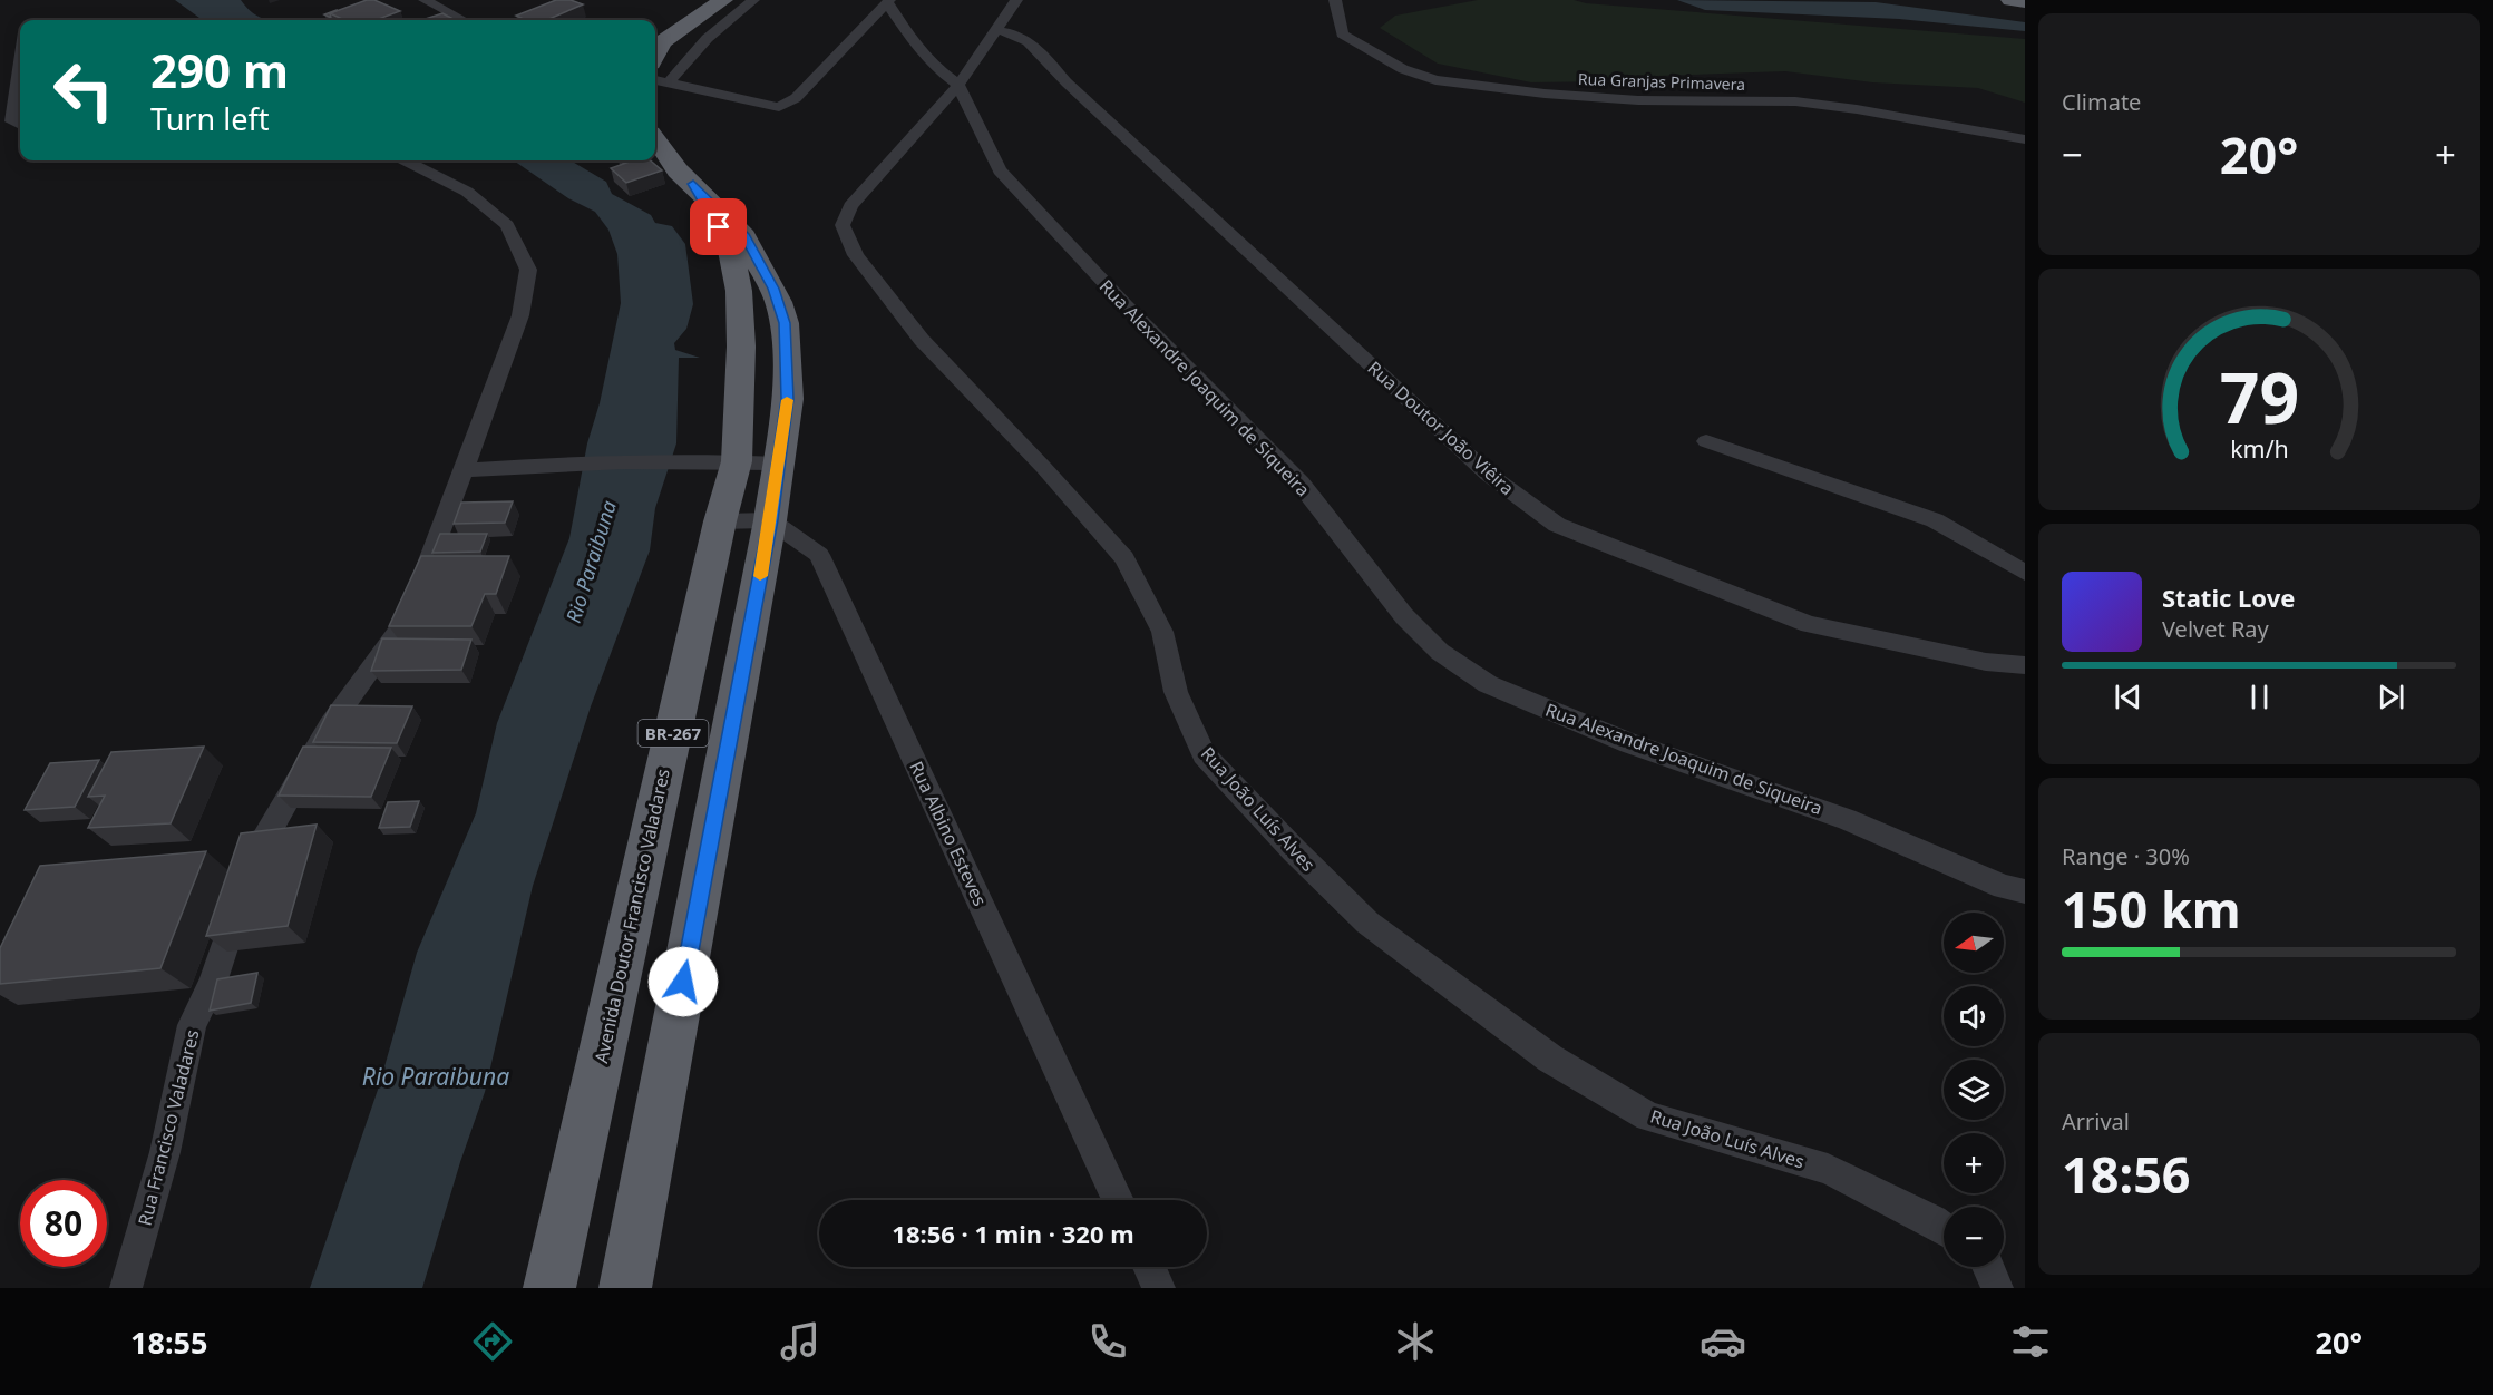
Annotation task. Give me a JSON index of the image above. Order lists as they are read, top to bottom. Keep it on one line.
{"streets":{"highway":["BR-267","Avenida Doutor Francisco Valadares"],"street":["Rua Granjas Primavera","Rua Alexandre Joaquim de Siqueira","Rua Doutor João Viêira","Rua João Luís Alves","Rua Albino Esteves","Rua Francisco Valadares"]},"crossings":[["Rua Alexandre Joaquim de Siqueira","Rua João Luís Alves"],["Rua Doutor João Viêira","Rua João Luís Alves"],["BR-267","Rua Albino Esteves"],["BR-267","Avenida Doutor Francisco Valadares"]],"water":["Rio Paraibuna"],"north":"left","page":{"tile":["Climate",["Range · 30%","150 km"],["Arrival","18:56"]],"turn":["290 m","Turn left"],"heat":["−","20°","+"],"song":["Static Love","Velvet Ray"],"map_buttons":["+","−"],"limit":"80","trip":"18:56 · 1 min · 320 m","tabs":["18:55","20°"],"gauge":["79","km/h"]}}
